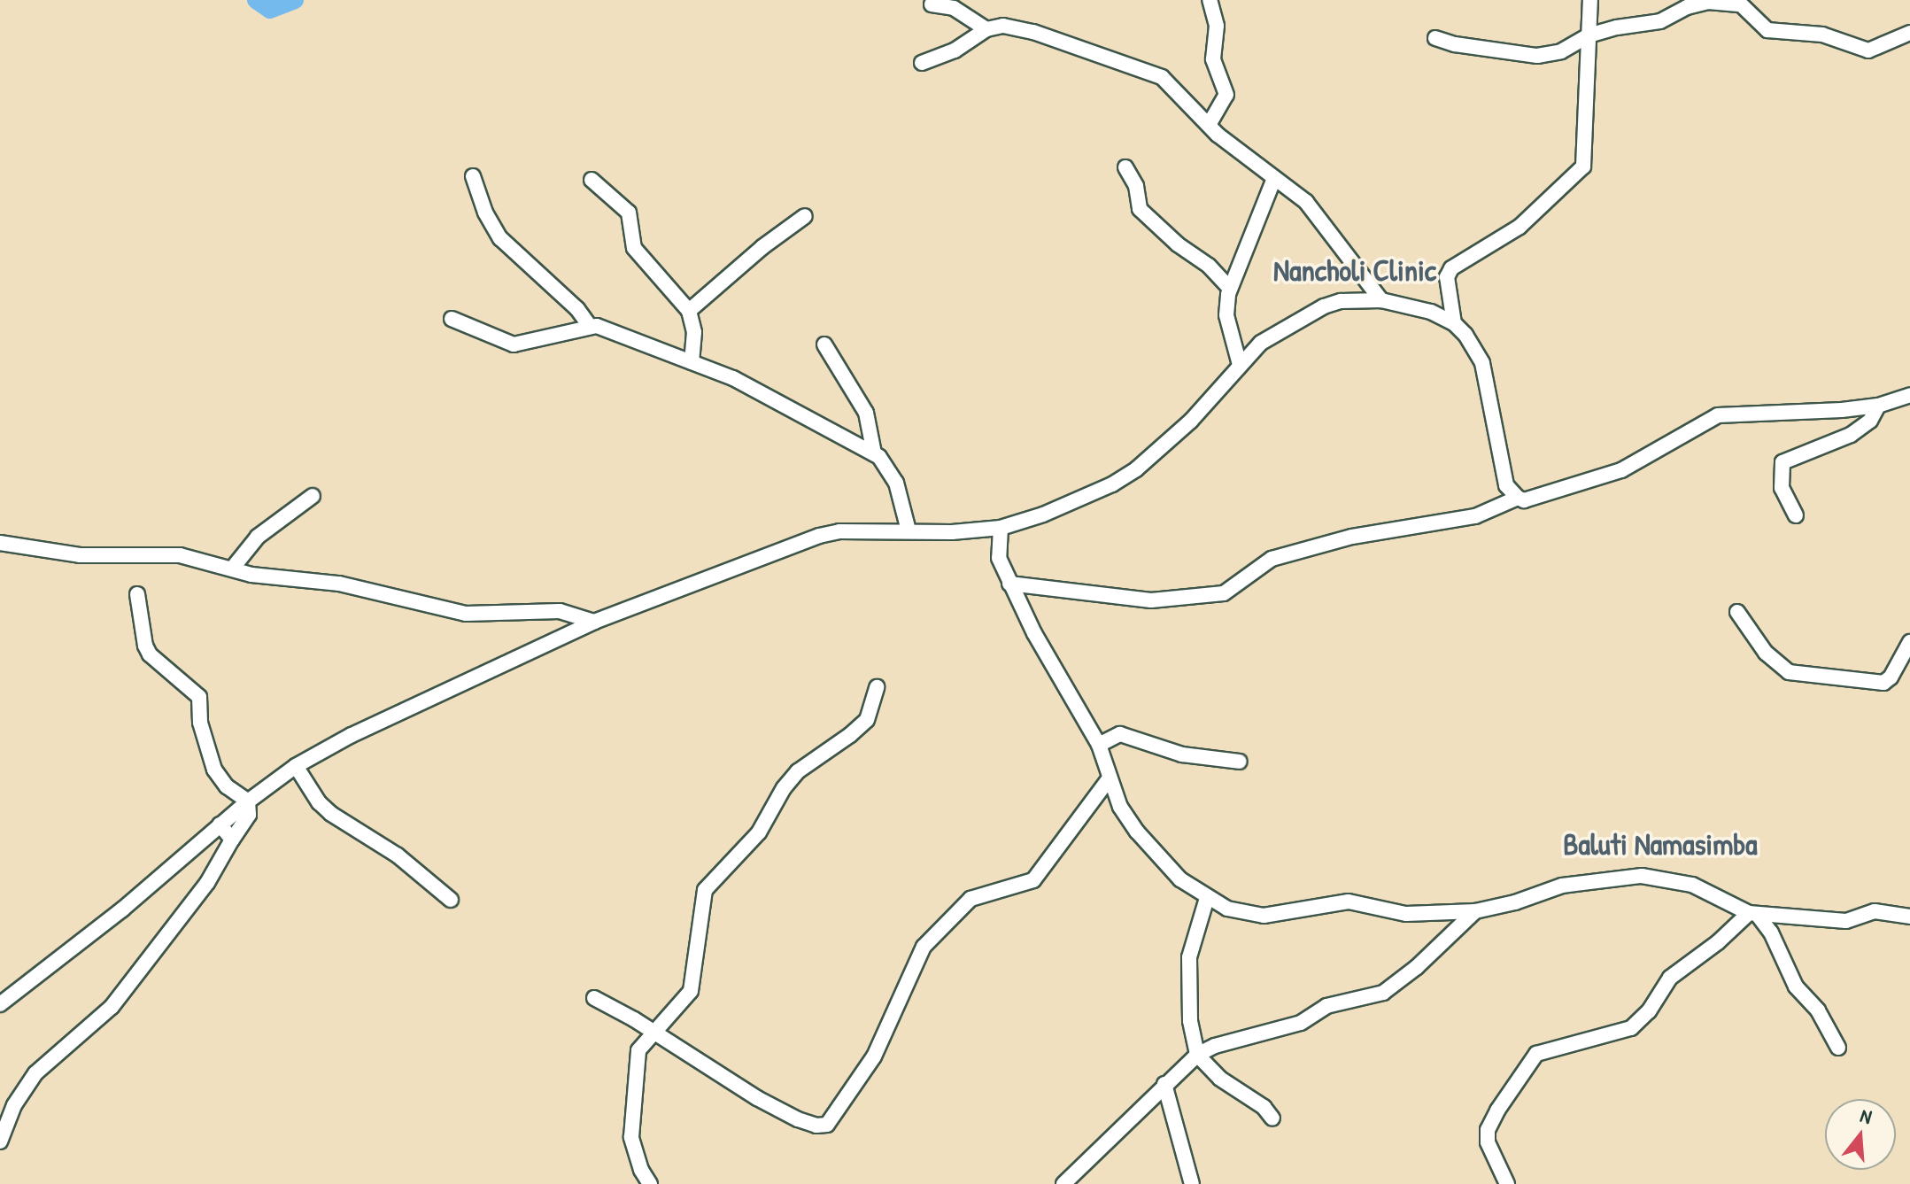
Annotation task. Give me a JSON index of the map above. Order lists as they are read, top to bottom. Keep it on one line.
{"districts":["Nancholi Clinic","Baluti Namasimba"],"north":"top"}
